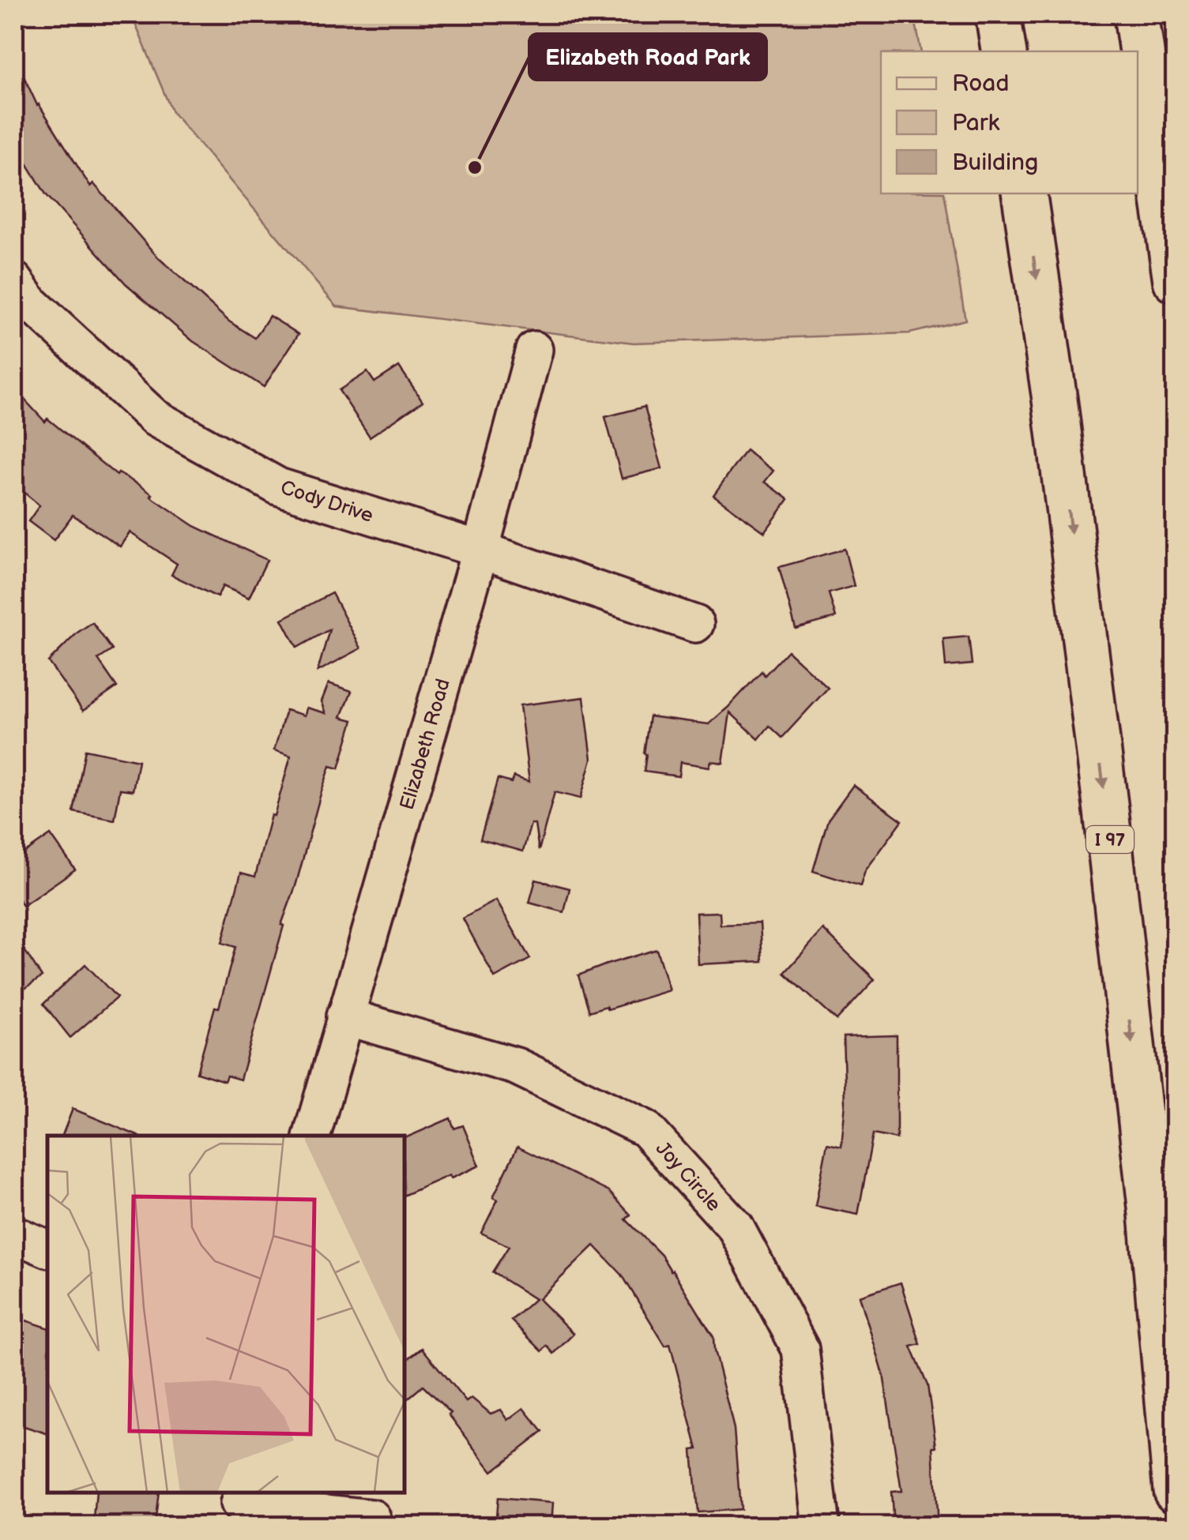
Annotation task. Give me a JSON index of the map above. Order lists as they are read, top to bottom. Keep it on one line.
{"streets":{"highway":["I 97"],"street":["Cody Drive","Elizabeth Road","Joy Circle"]},"crossings":[["Cody Drive","Elizabeth Road"],["Elizabeth Road","Joy Circle"]],"places":["Elizabeth Road Park"],"legend":["Road","Park","Building"]}
